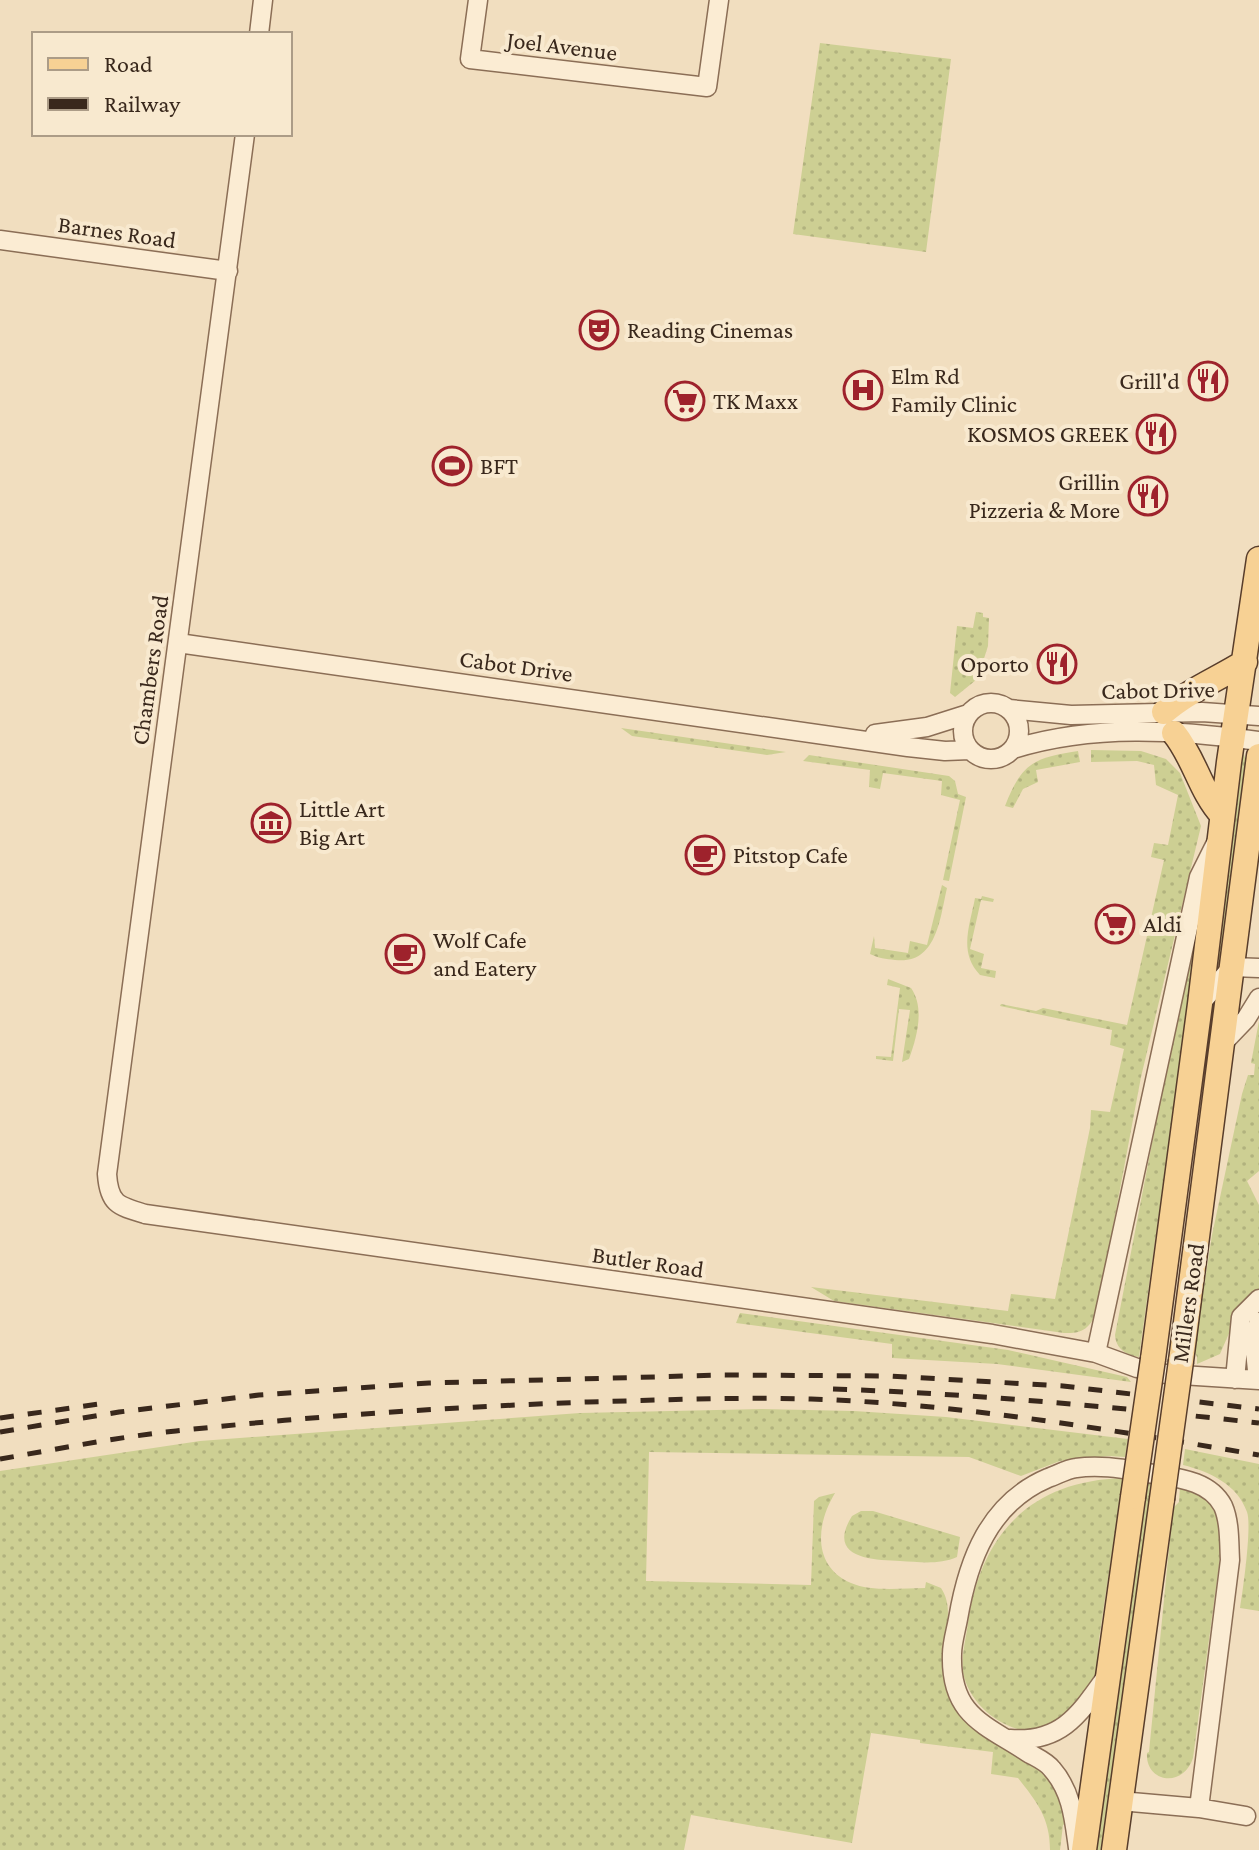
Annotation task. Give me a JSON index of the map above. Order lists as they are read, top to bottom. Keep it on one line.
{"streets":{"main road":["Millers Road"],"street":["Joel Avenue","Barnes Road","Cabot Drive","Chambers Road","Butler Road"]},"crossings":[["Barnes Road","Chambers Road"],["Cabot Drive","Chambers Road"],["Cabot Drive","Millers Road"],["Chambers Road","Butler Road"],["Butler Road","Millers Road"]],"places":{"theatre":["Reading Cinemas"],"restaurant":["Grill'd","KOSMOS GREEK","Grillin Pizzeria & More","Oporto"],"hospital":["Elm Rd Family Clinic"],"supermarket":["TK Maxx","Aldi"],"sports":["BFT"],"museum":["Little Art Big Art"],"cafe":["Pitstop Cafe","Wolf Cafe and Eatery"]},"legend":["Road","Railway"]}
